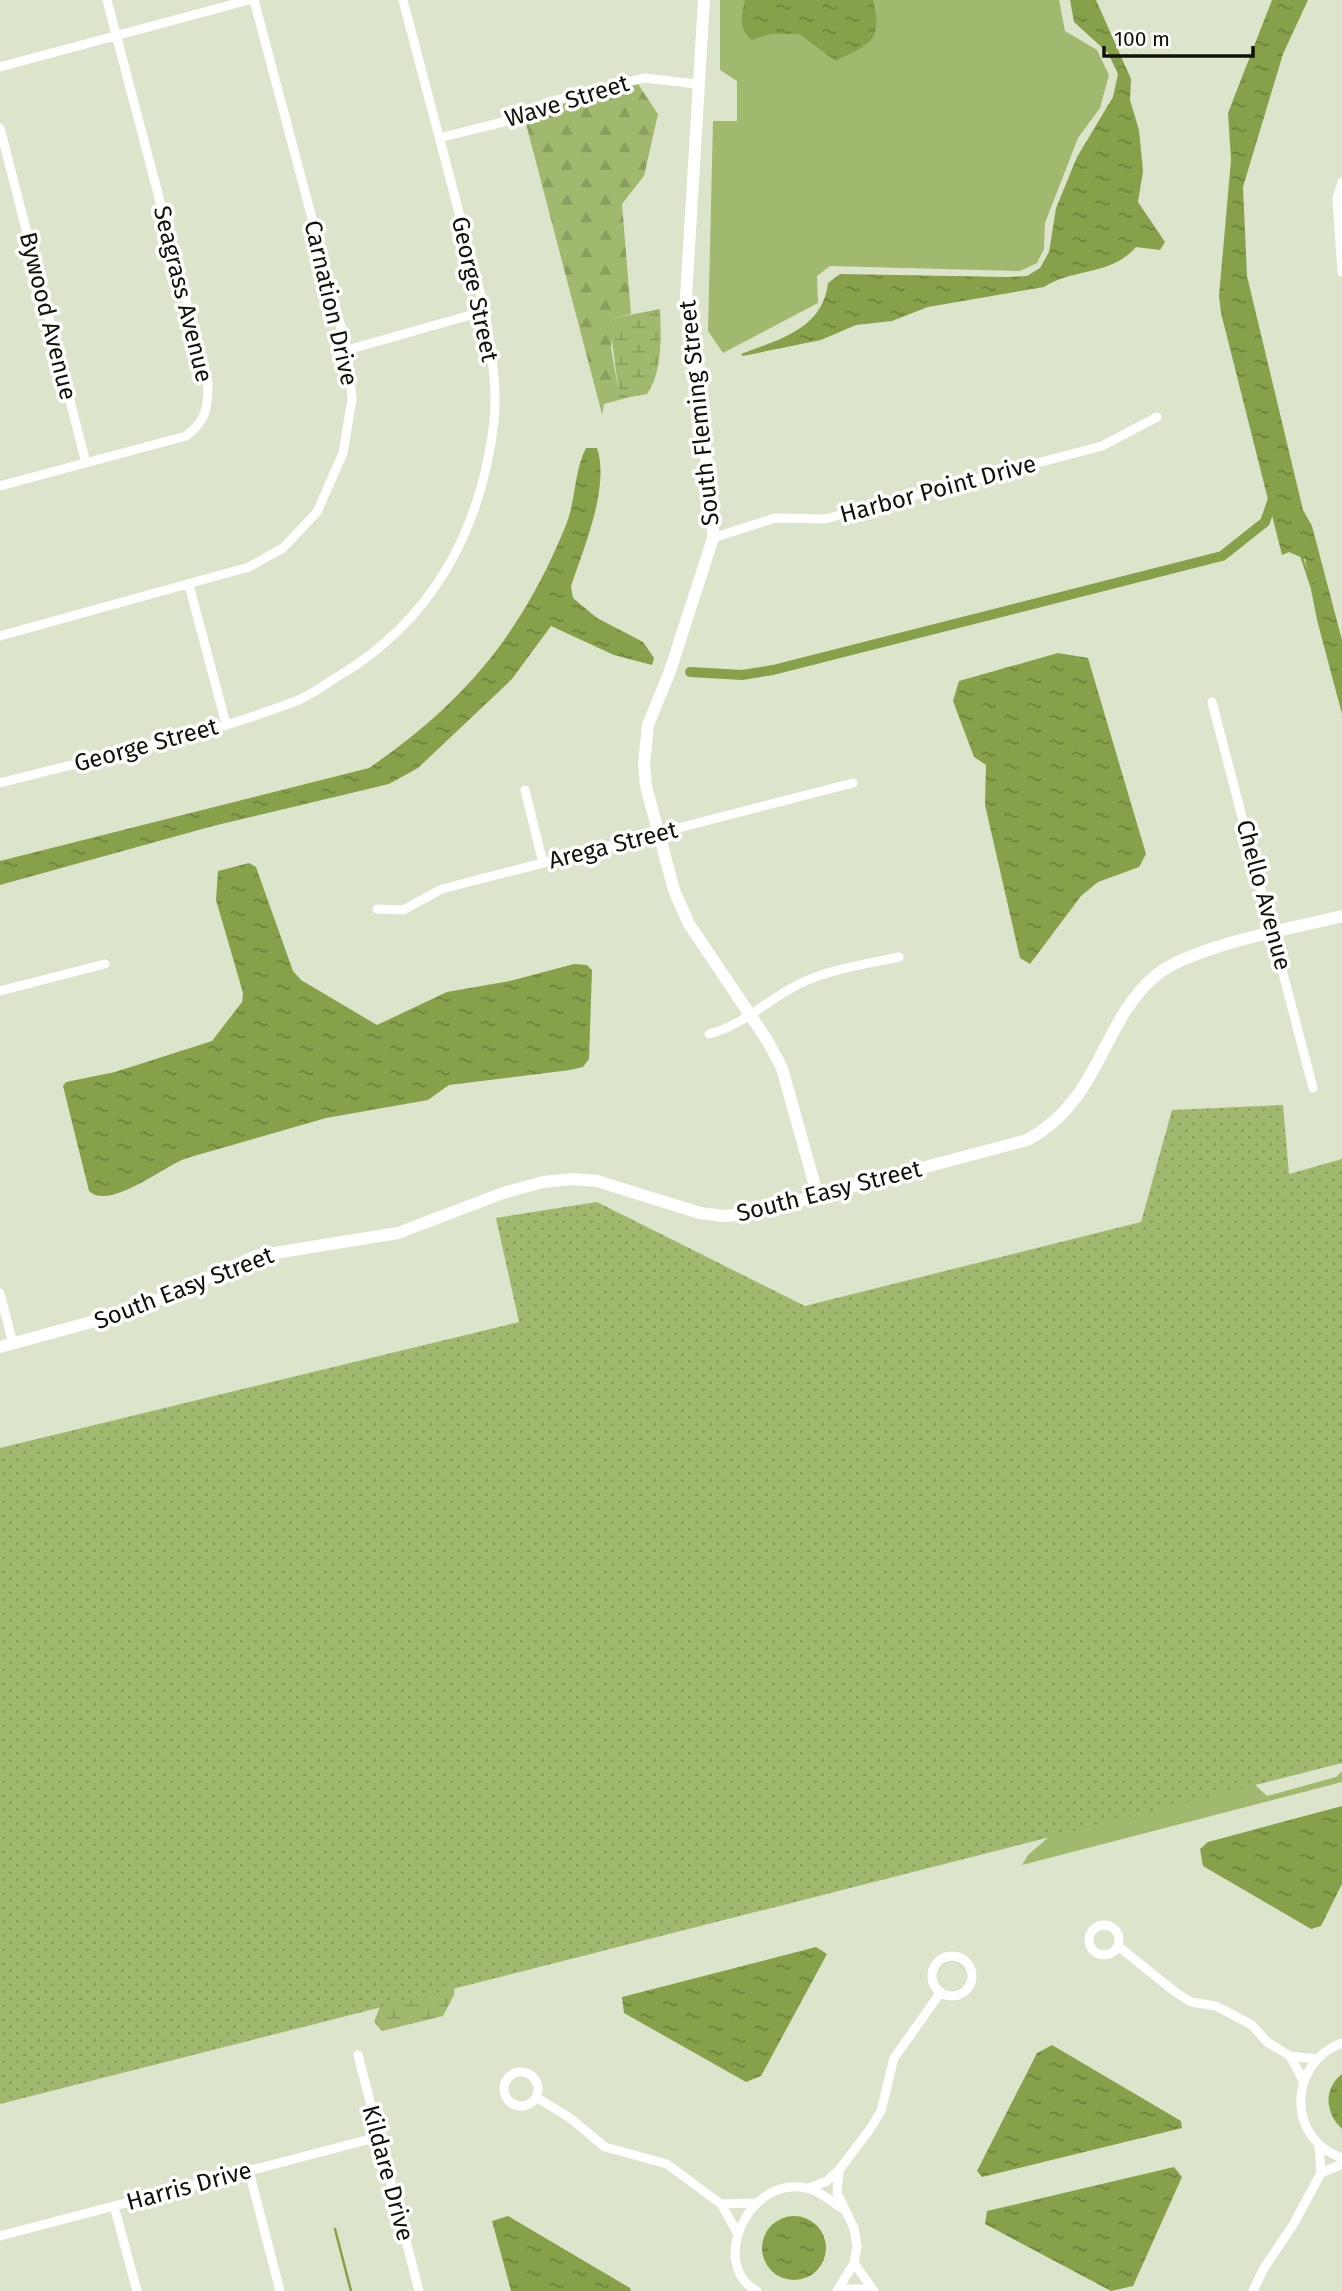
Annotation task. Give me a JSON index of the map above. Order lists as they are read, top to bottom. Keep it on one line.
{"streets":{"street":["Wave Street","George Street","Seagrass Avenue","Carnation Drive","Bywood Avenue","South Fleming Street","Harbor Point Drive","Arega Street","Chello Avenue","South Easy Street","Kildare Drive","Harris Drive"]},"crossings":[["Wave Street","George Street"],["Wave Street","South Fleming Street"],["Seagrass Avenue","Bywood Avenue"],["South Fleming Street","Harbor Point Drive"],["South Fleming Street","Arega Street"],["South Fleming Street","South Easy Street"],["Chello Avenue","South Easy Street"],["Kildare Drive","Harris Drive"]],"scale_bar":"100 m"}
